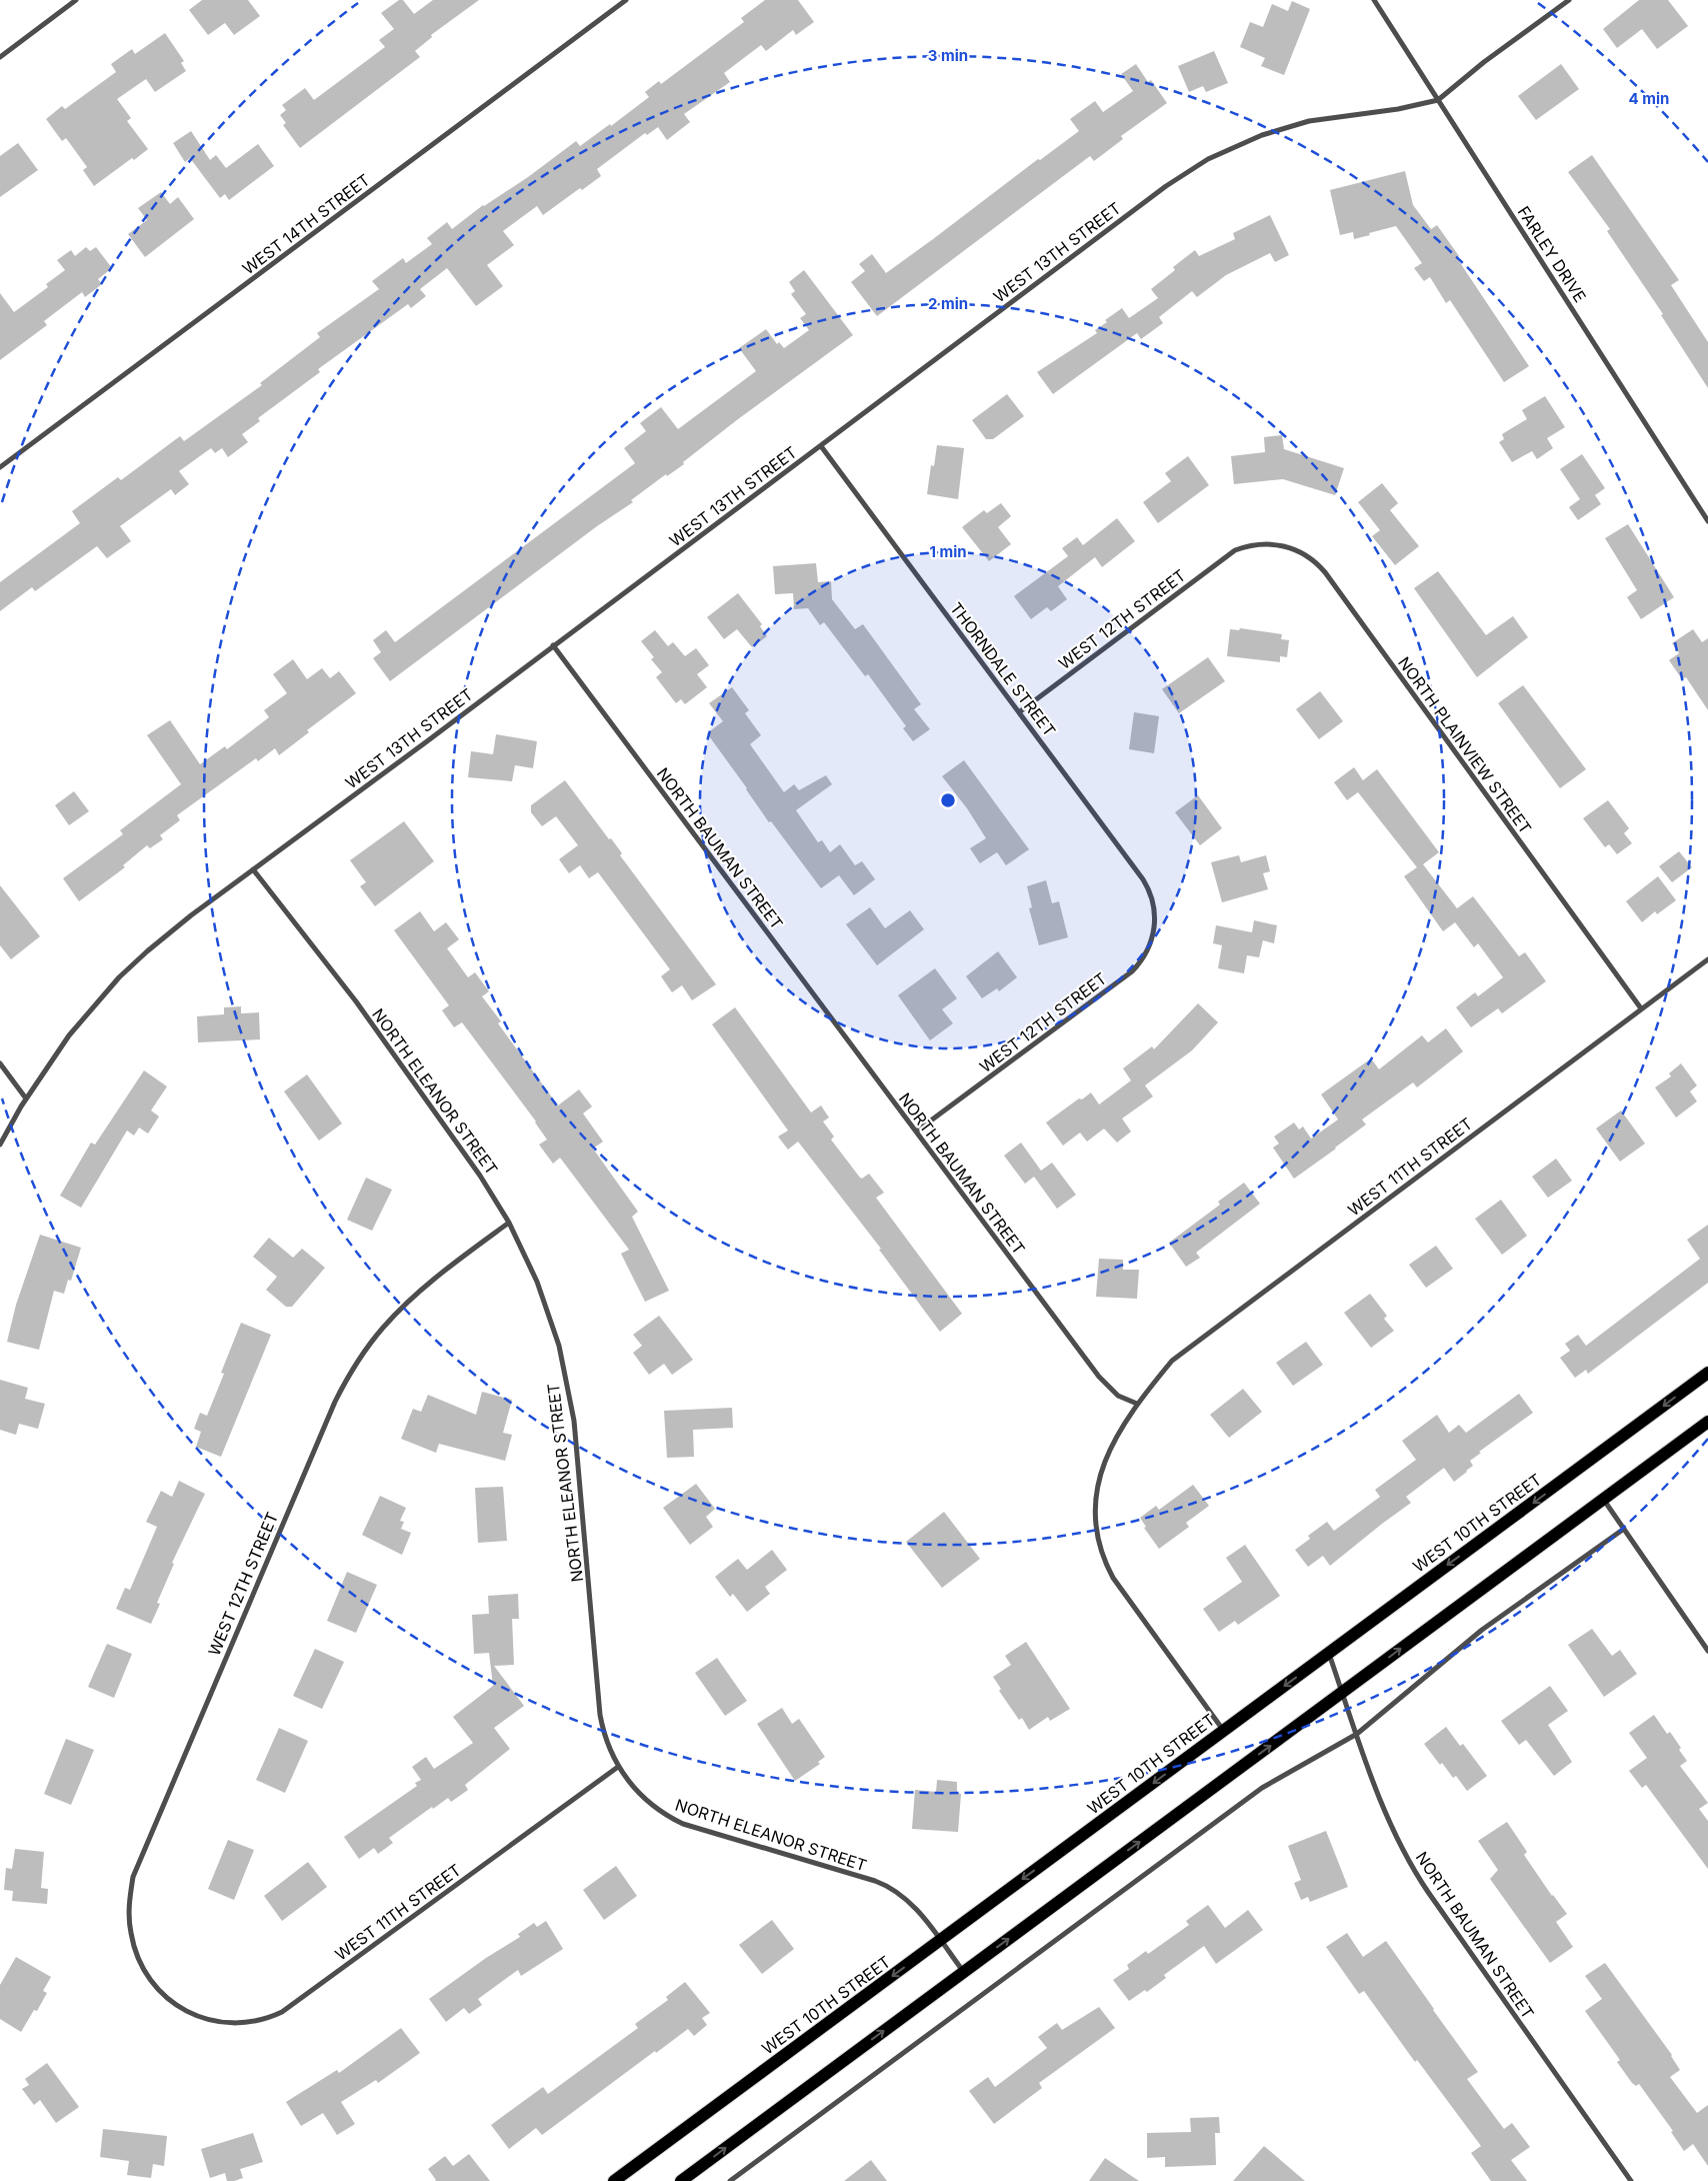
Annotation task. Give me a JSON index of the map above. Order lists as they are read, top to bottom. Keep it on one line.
{"streets":{"main road":["WEST 10TH STREET"],"street":["WEST 14TH STREET","WEST 13TH STREET","FARLEY DRIVE","WEST 12TH STREET","THORNDALE STREET","NORTH PLAINVIEW STREET","NORTH BAUMAN STREET","NORTH ELEANOR STREET","WEST 11TH STREET"]},"crossings":[["WEST 13TH STREET","FARLEY DRIVE"],["WEST 13TH STREET","THORNDALE STREET"],["WEST 13TH STREET","NORTH BAUMAN STREET"],["WEST 13TH STREET","NORTH ELEANOR STREET"],["WEST 12TH STREET","THORNDALE STREET"],["WEST 12TH STREET","NORTH PLAINVIEW STREET"],["WEST 12TH STREET","NORTH BAUMAN STREET"],["WEST 12TH STREET","NORTH ELEANOR STREET"],["WEST 12TH STREET","WEST 11TH STREET"],["NORTH PLAINVIEW STREET","WEST 11TH STREET"],["NORTH BAUMAN STREET","WEST 11TH STREET"],["NORTH BAUMAN STREET","WEST 10TH STREET"],["NORTH ELEANOR STREET","WEST 11TH STREET"],["NORTH ELEANOR STREET","WEST 10TH STREET"]],"rings":["3 min","4 min","2 min","1 min"]}
